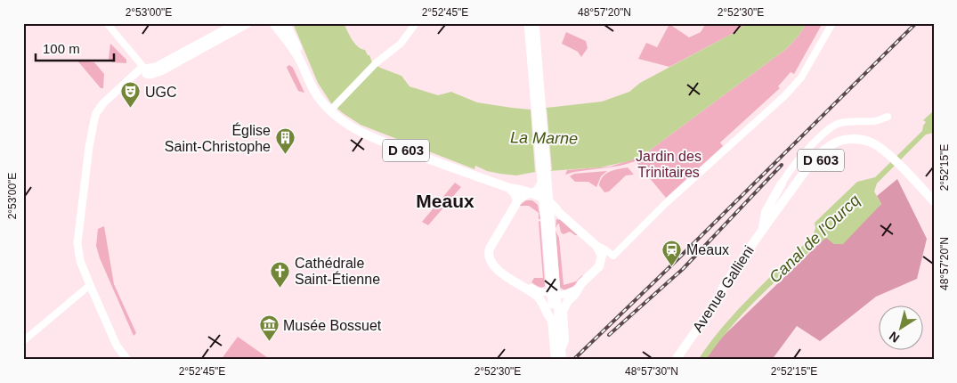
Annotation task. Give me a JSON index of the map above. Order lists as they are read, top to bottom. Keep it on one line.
{"streets":{"main road":["D 603","Avenue Gallieni"]},"crossings":[["D 603","Avenue Gallieni"]],"districts":["Meaux"],"water":["La Marne","Canal de l'Ourcq"],"parks":["Jardin des Trinitaires"],"places":{"theatre":["UGC"],"building":["Église Saint-Christophe"],"station":["Meaux"],"church":["Cathédrale Saint-Étienne"],"museum":["Musée Bossuet"]},"scale_bar":"100 m","north":"bottom left","coordinates":["2°53'00\"E","2°52'45\"E","48°57'20\"N","2°52'30\"E","2°52'15\"E","48°57'30\"N"]}
